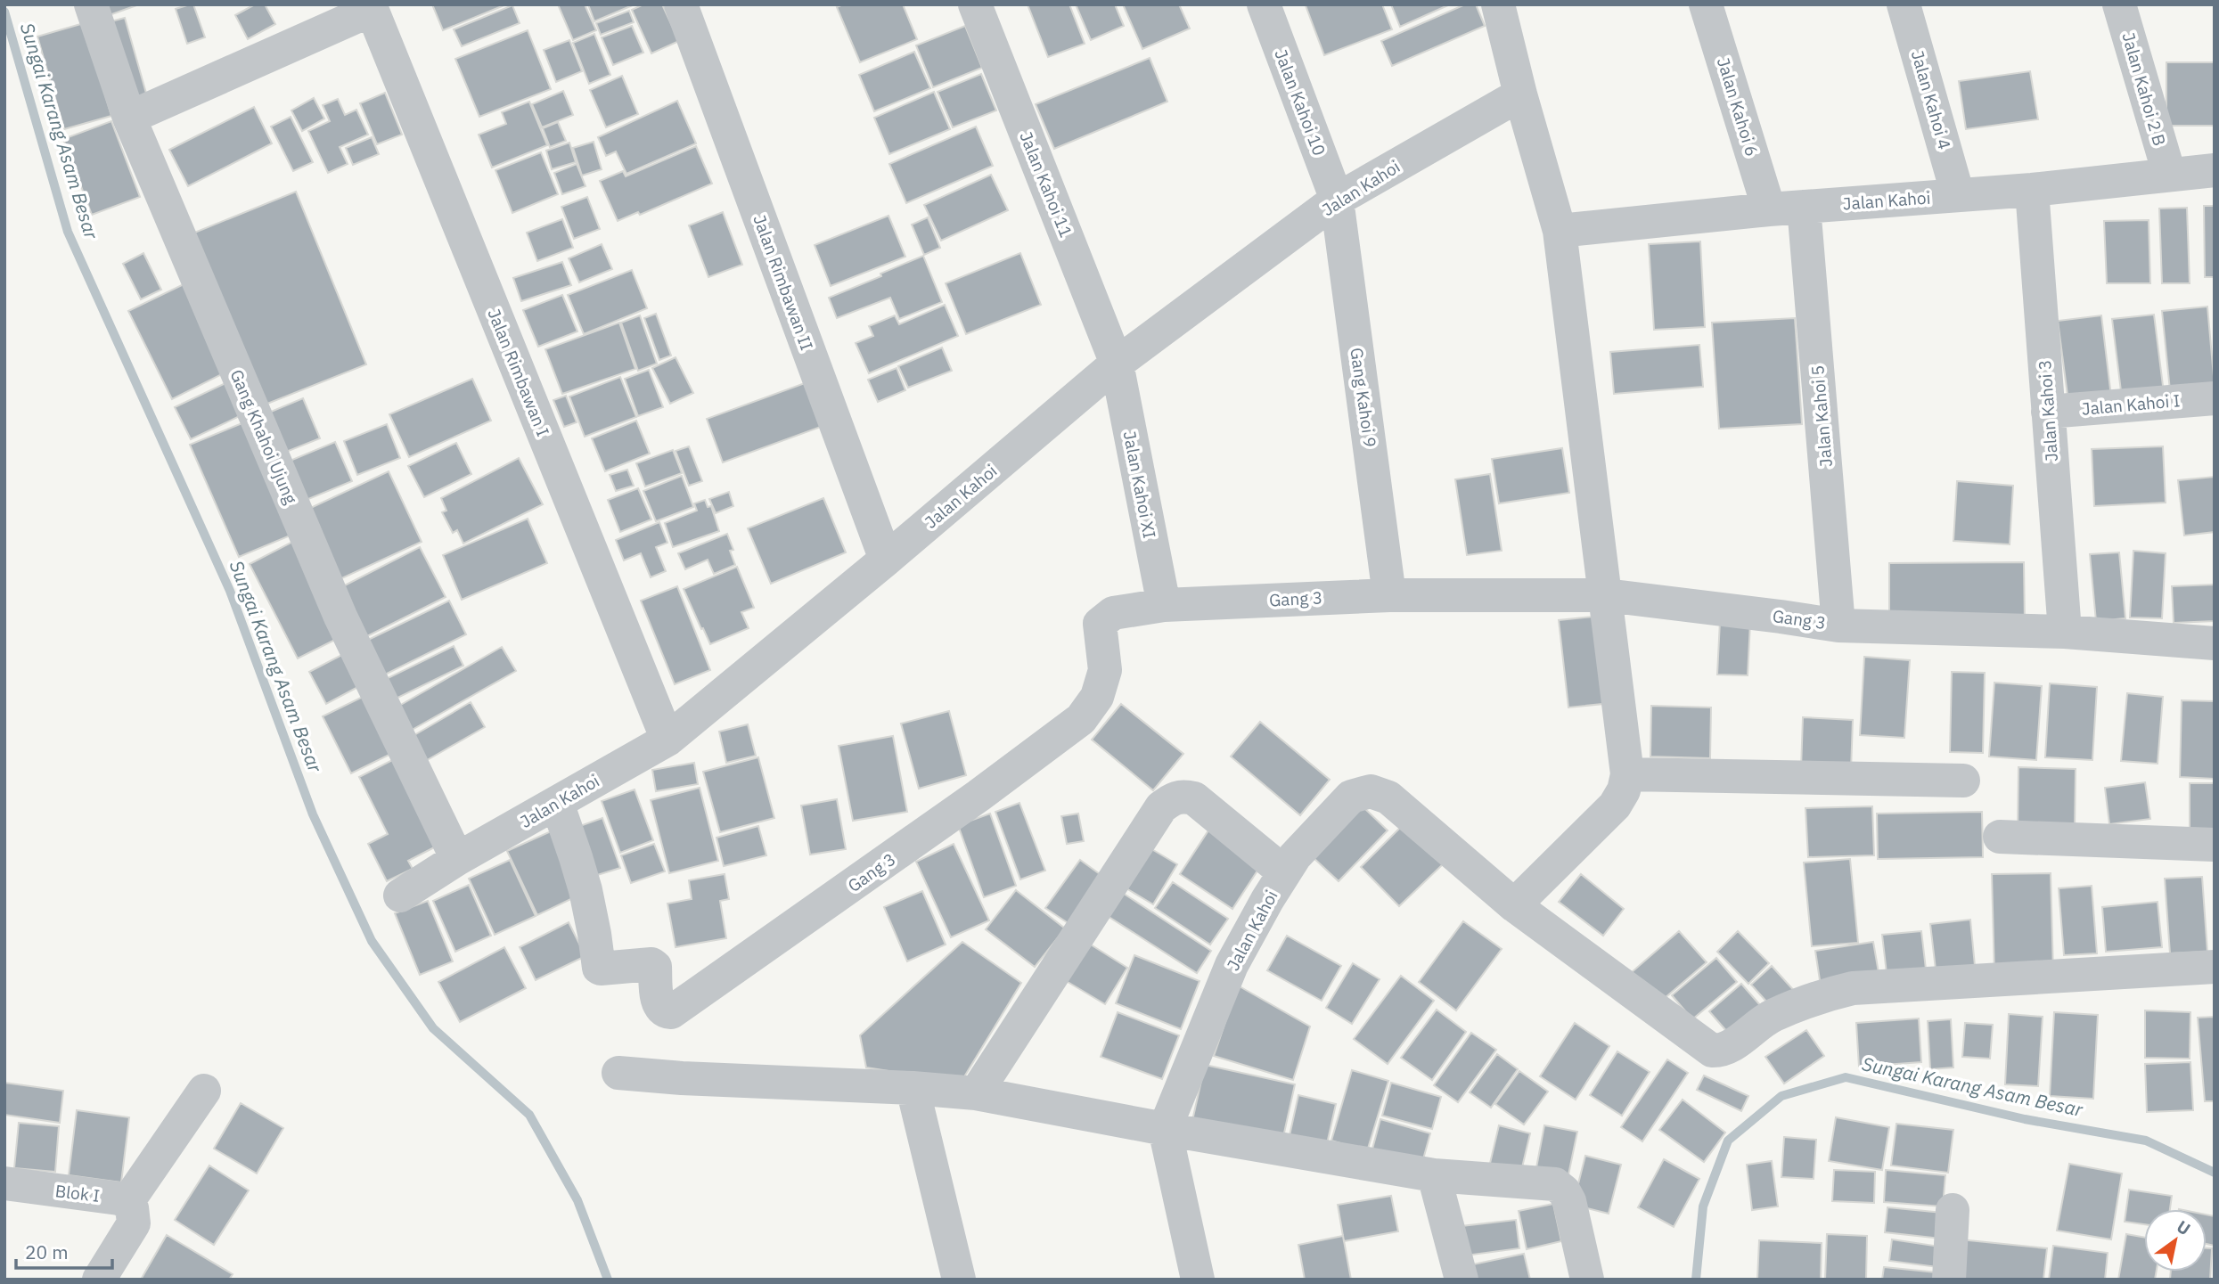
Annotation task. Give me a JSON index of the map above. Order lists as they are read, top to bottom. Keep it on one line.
{"streets":{"street":["Jalan Kahoi 2 B","Jalan Kahoi 4","Jalan Kahoi 10","Jalan Kahoi 6","Jalan Kahoi 11","Jalan Kahoi","Jalan Rimbawan II","Jalan Rimbawan I","Gang Kahoi 9","Jalan Kahoi I","Jalan Kahoi 3","Jalan Kahoi 5","Gang Khahoi Ujung","Jalan Kahoi XI","Gang 3","Blok I"]},"crossings":[["Jalan Kahoi 2 B","Jalan Kahoi"],["Jalan Kahoi 4","Jalan Kahoi"],["Jalan Kahoi 10","Jalan Kahoi"],["Jalan Kahoi 10","Gang Kahoi 9"],["Jalan Kahoi 6","Jalan Kahoi"],["Jalan Kahoi 11","Jalan Kahoi"],["Jalan Kahoi 11","Jalan Kahoi XI"],["Jalan Kahoi","Jalan Rimbawan II"],["Jalan Kahoi","Jalan Rimbawan I"],["Jalan Kahoi","Gang Kahoi 9"],["Jalan Kahoi","Jalan Kahoi 3"],["Jalan Kahoi","Jalan Kahoi 5"],["Jalan Kahoi","Gang Khahoi Ujung"],["Jalan Kahoi","Jalan Kahoi XI"],["Jalan Kahoi","Gang 3"],["Gang Kahoi 9","Gang 3"],["Jalan Kahoi I","Jalan Kahoi 3"],["Jalan Kahoi 3","Gang 3"],["Jalan Kahoi 5","Gang 3"],["Jalan Kahoi XI","Gang 3"]],"water":["Sungai Karang Asam Besar"],"scale_bar":"20 m","north":"top right"}
